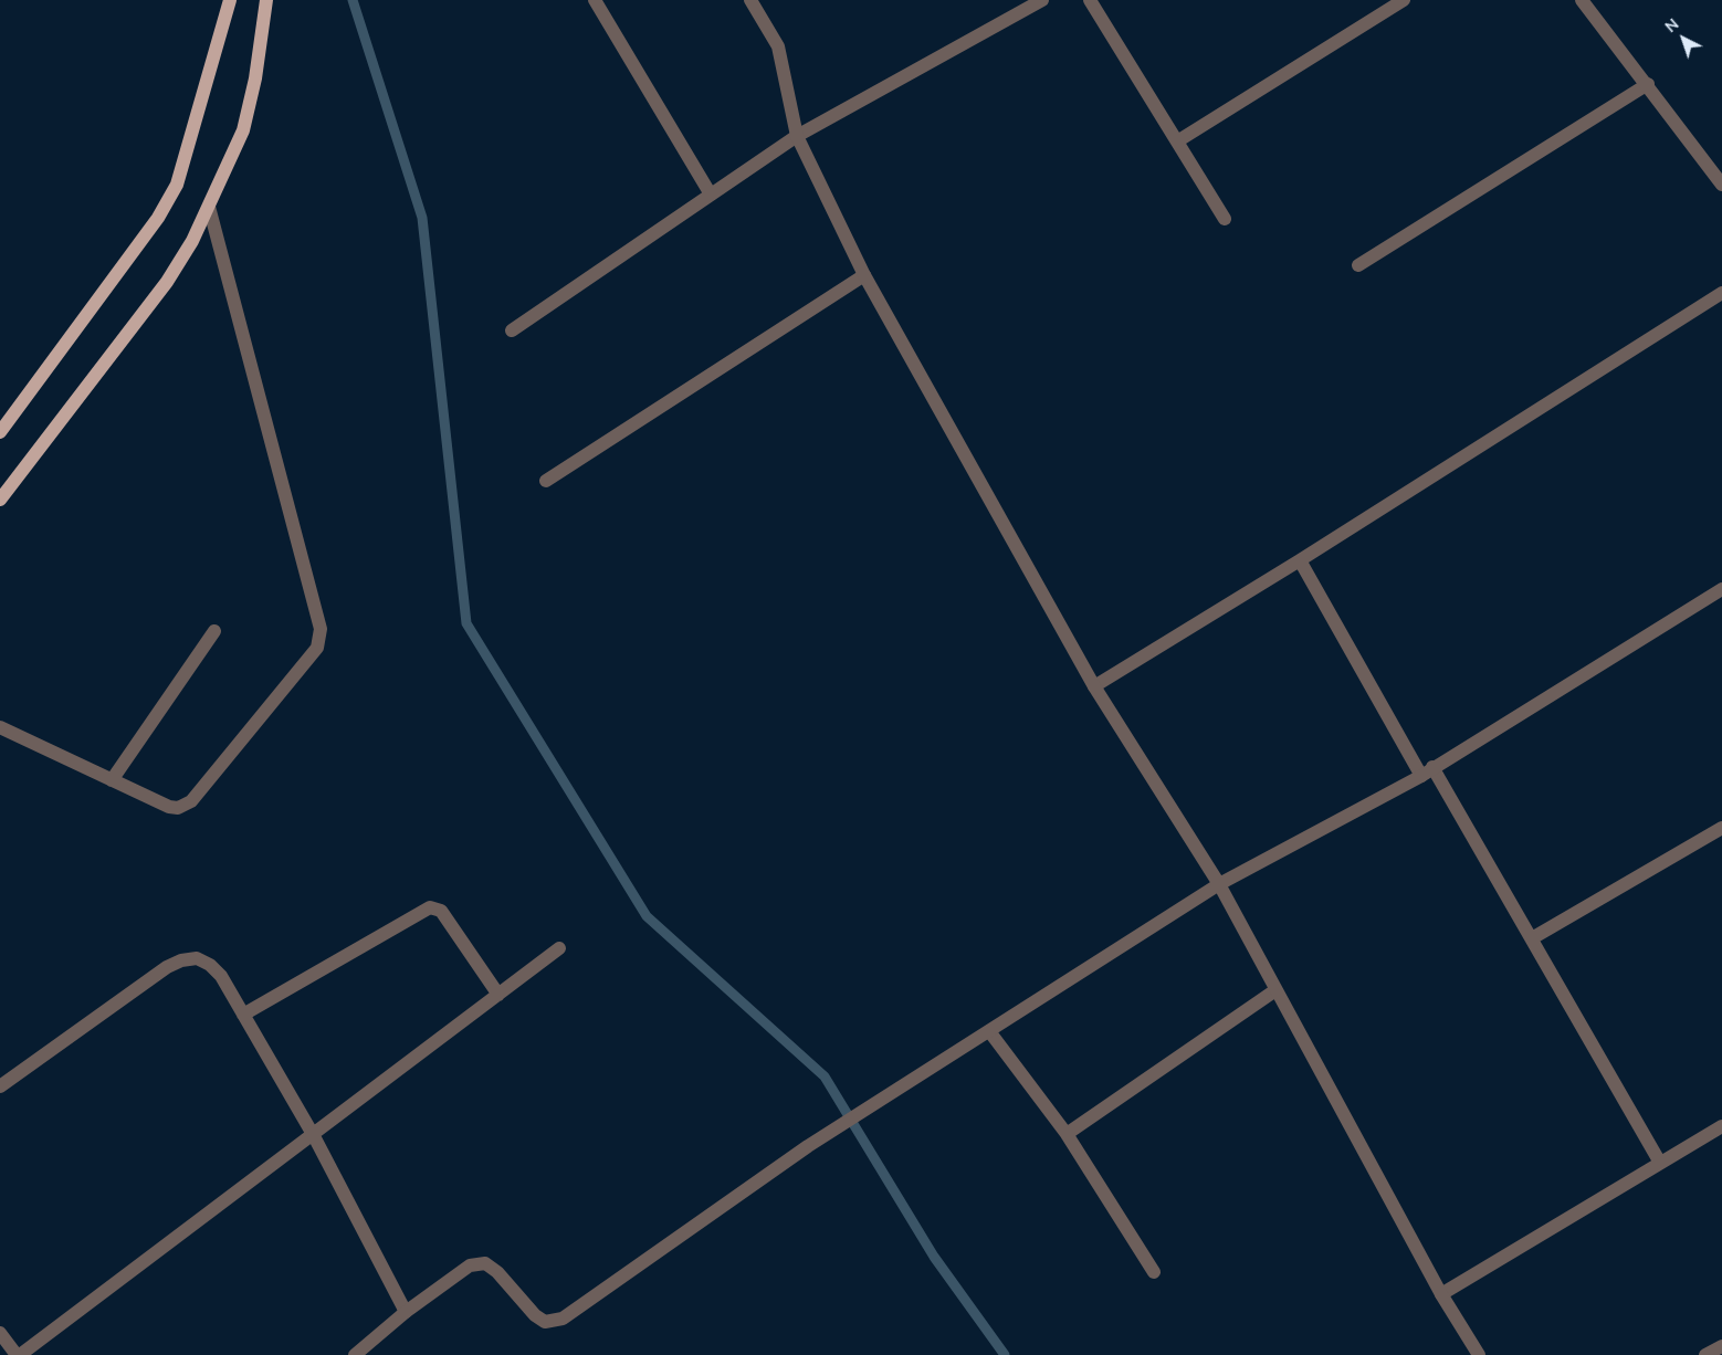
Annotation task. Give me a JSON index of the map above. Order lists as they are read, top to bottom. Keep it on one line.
{"north":"top left"}
